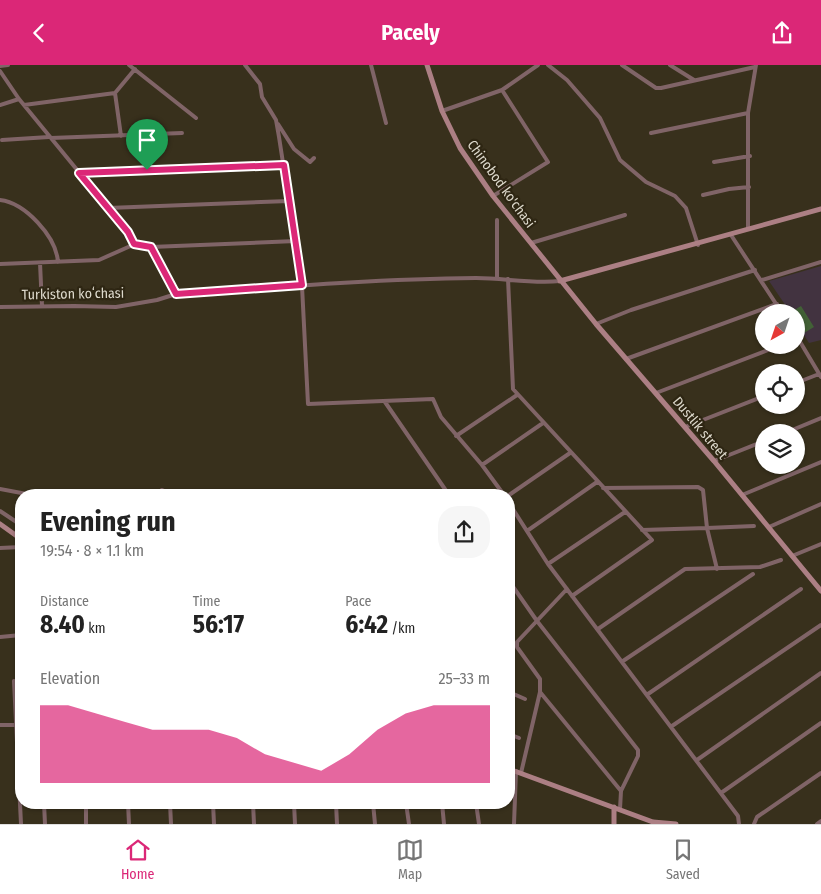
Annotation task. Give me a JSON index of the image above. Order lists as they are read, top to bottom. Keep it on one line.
{"streets":{"street":["Chinobod ko'chasi","Turkiston koʻchasi","Dustlik street"]},"crossings":[["Chinobod ko'chasi","Turkiston koʻchasi"],["Chinobod ko'chasi","Dustlik street"],["Turkiston koʻchasi","Dustlik street"]],"north":"bottom left","page":{"header":"Pacely","heading":["Evening run","19:54 · 8 × 1.1 km"],"stats":[["Distance","8.40 km"],["Time","56:17"],["Pace","6:42 /km"]],"chart":["Elevation","25–33 m"],"tabs":["Home","Map","Saved"]}}
